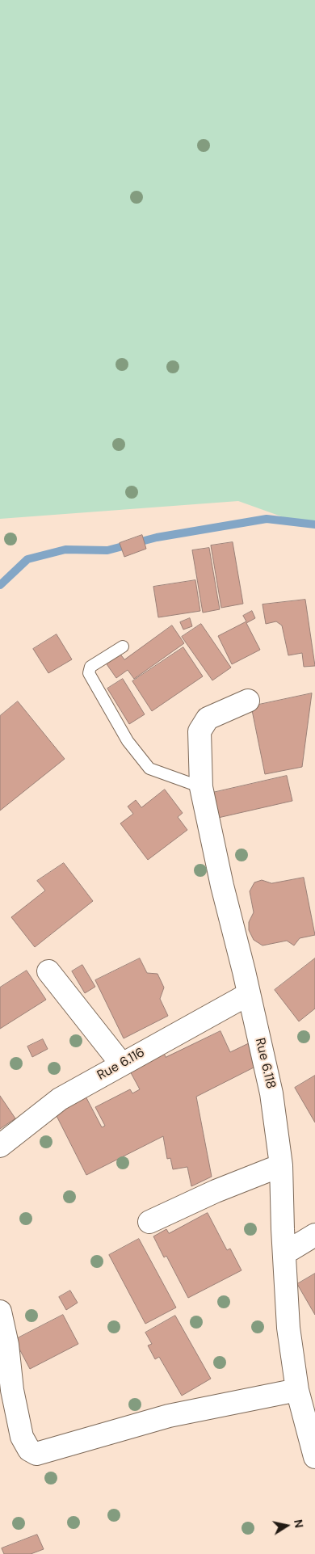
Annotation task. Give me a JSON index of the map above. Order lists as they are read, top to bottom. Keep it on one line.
{"streets":{"street":["Rue 6.118","Rue 6.116"]},"crossings":[["Rue 6.118","Rue 6.116"]],"north":"right"}
